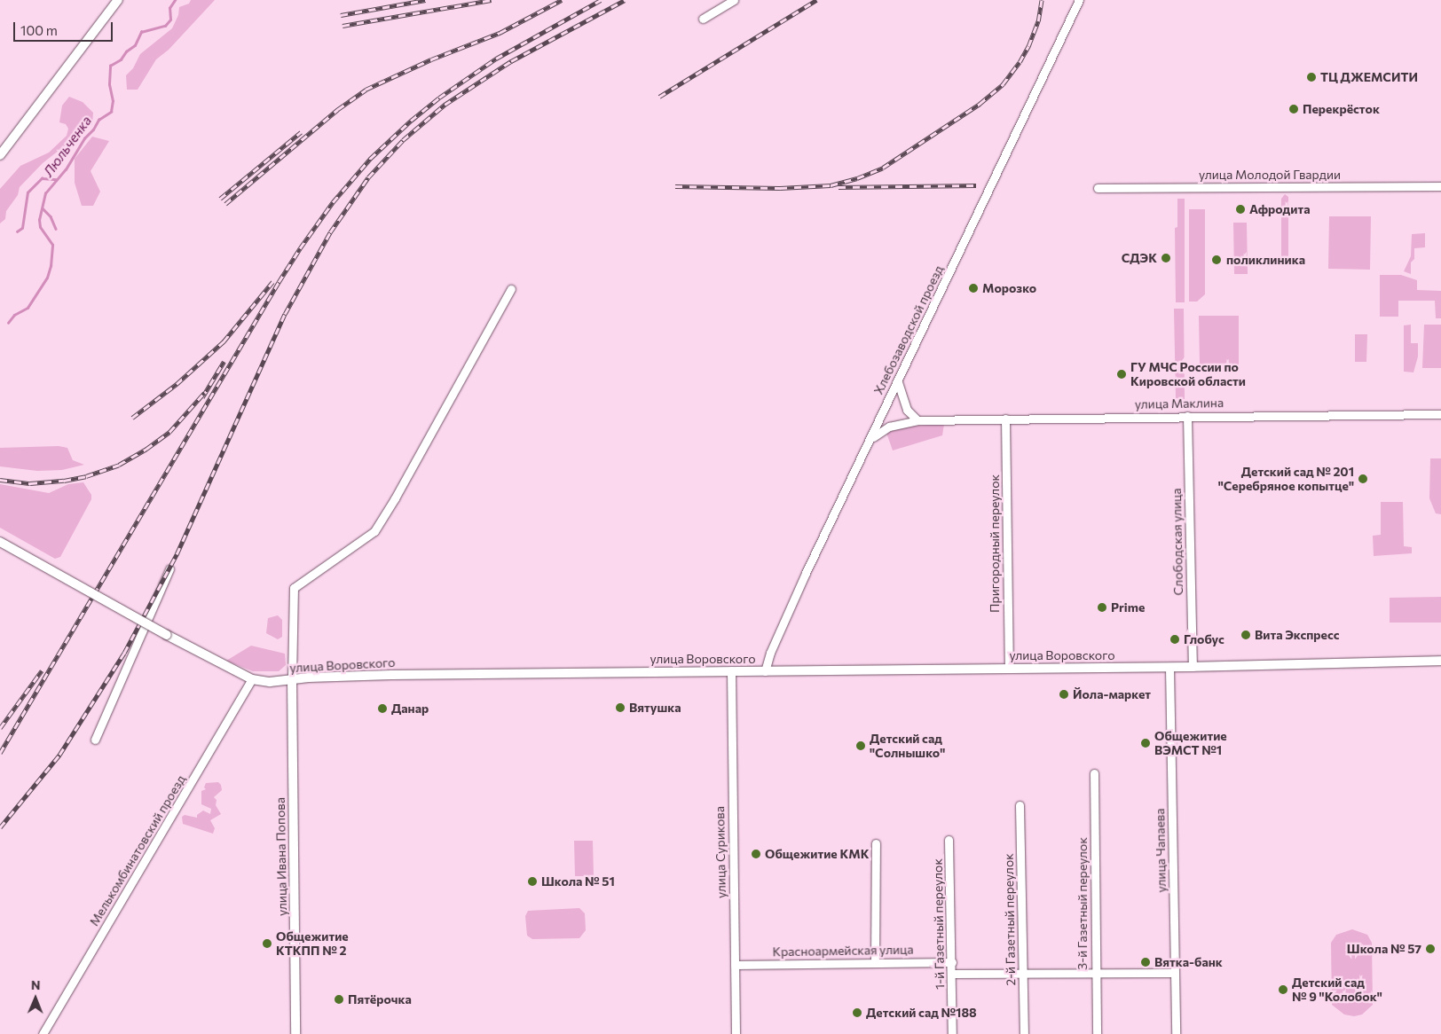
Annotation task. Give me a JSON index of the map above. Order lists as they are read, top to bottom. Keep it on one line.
{"streets":{"main road":["улица Воровского","улица Ивана Попова"],"street":["улица Молодой Гвардии","Хлебозаводской проезд","улица Маклина","Слободская улица","Пригородный переулок","Мелькомбинатовский проезд","улица Чапаева","улица Сурикова","3-й Газетный переулок","2-й Газетный переулок","1-й Газетный переулок","Красноармейская улица"]},"crossings":[["Хлебозаводской проезд","улица Маклина"],["Хлебозаводской проезд","улица Воровского"],["улица Маклина","Слободская улица"],["улица Маклина","Пригородный переулок"],["Слободская улица","улица Воровского"],["Пригородный переулок","улица Воровского"],["улица Воровского","Мелькомбинатовский проезд"],["улица Воровского","улица Чапаева"],["улица Воровского","улица Сурикова"],["улица Воровского","улица Ивана Попова"],["улица Сурикова","Красноармейская улица"],["1-й Газетный переулок","Красноармейская улица"]],"water":["Люльченка"],"places":["ТЦ ДЖЕМСИТИ","Перекрёсток","Афродита","СДЭК","поликлиника","Морозко","ГУ МЧС России по Кировской области","Детский сад № 201 \"Серебряное копытце\"","Prime","Вита Экспресс","Глобус","Йола-маркет","Вятушка","Данар","Общежитие ВЭМСТ №1","Детский сад \"Солнышко\"","Общежитие КМК","Школа № 51","Общежитие КТКПП № 2","Школа № 57","Вятка-банк","Детский сад № 9 \"Колобок\"","Пятёрочка","Детский сад №188"],"scale_bar":"100 m","north":"top"}
